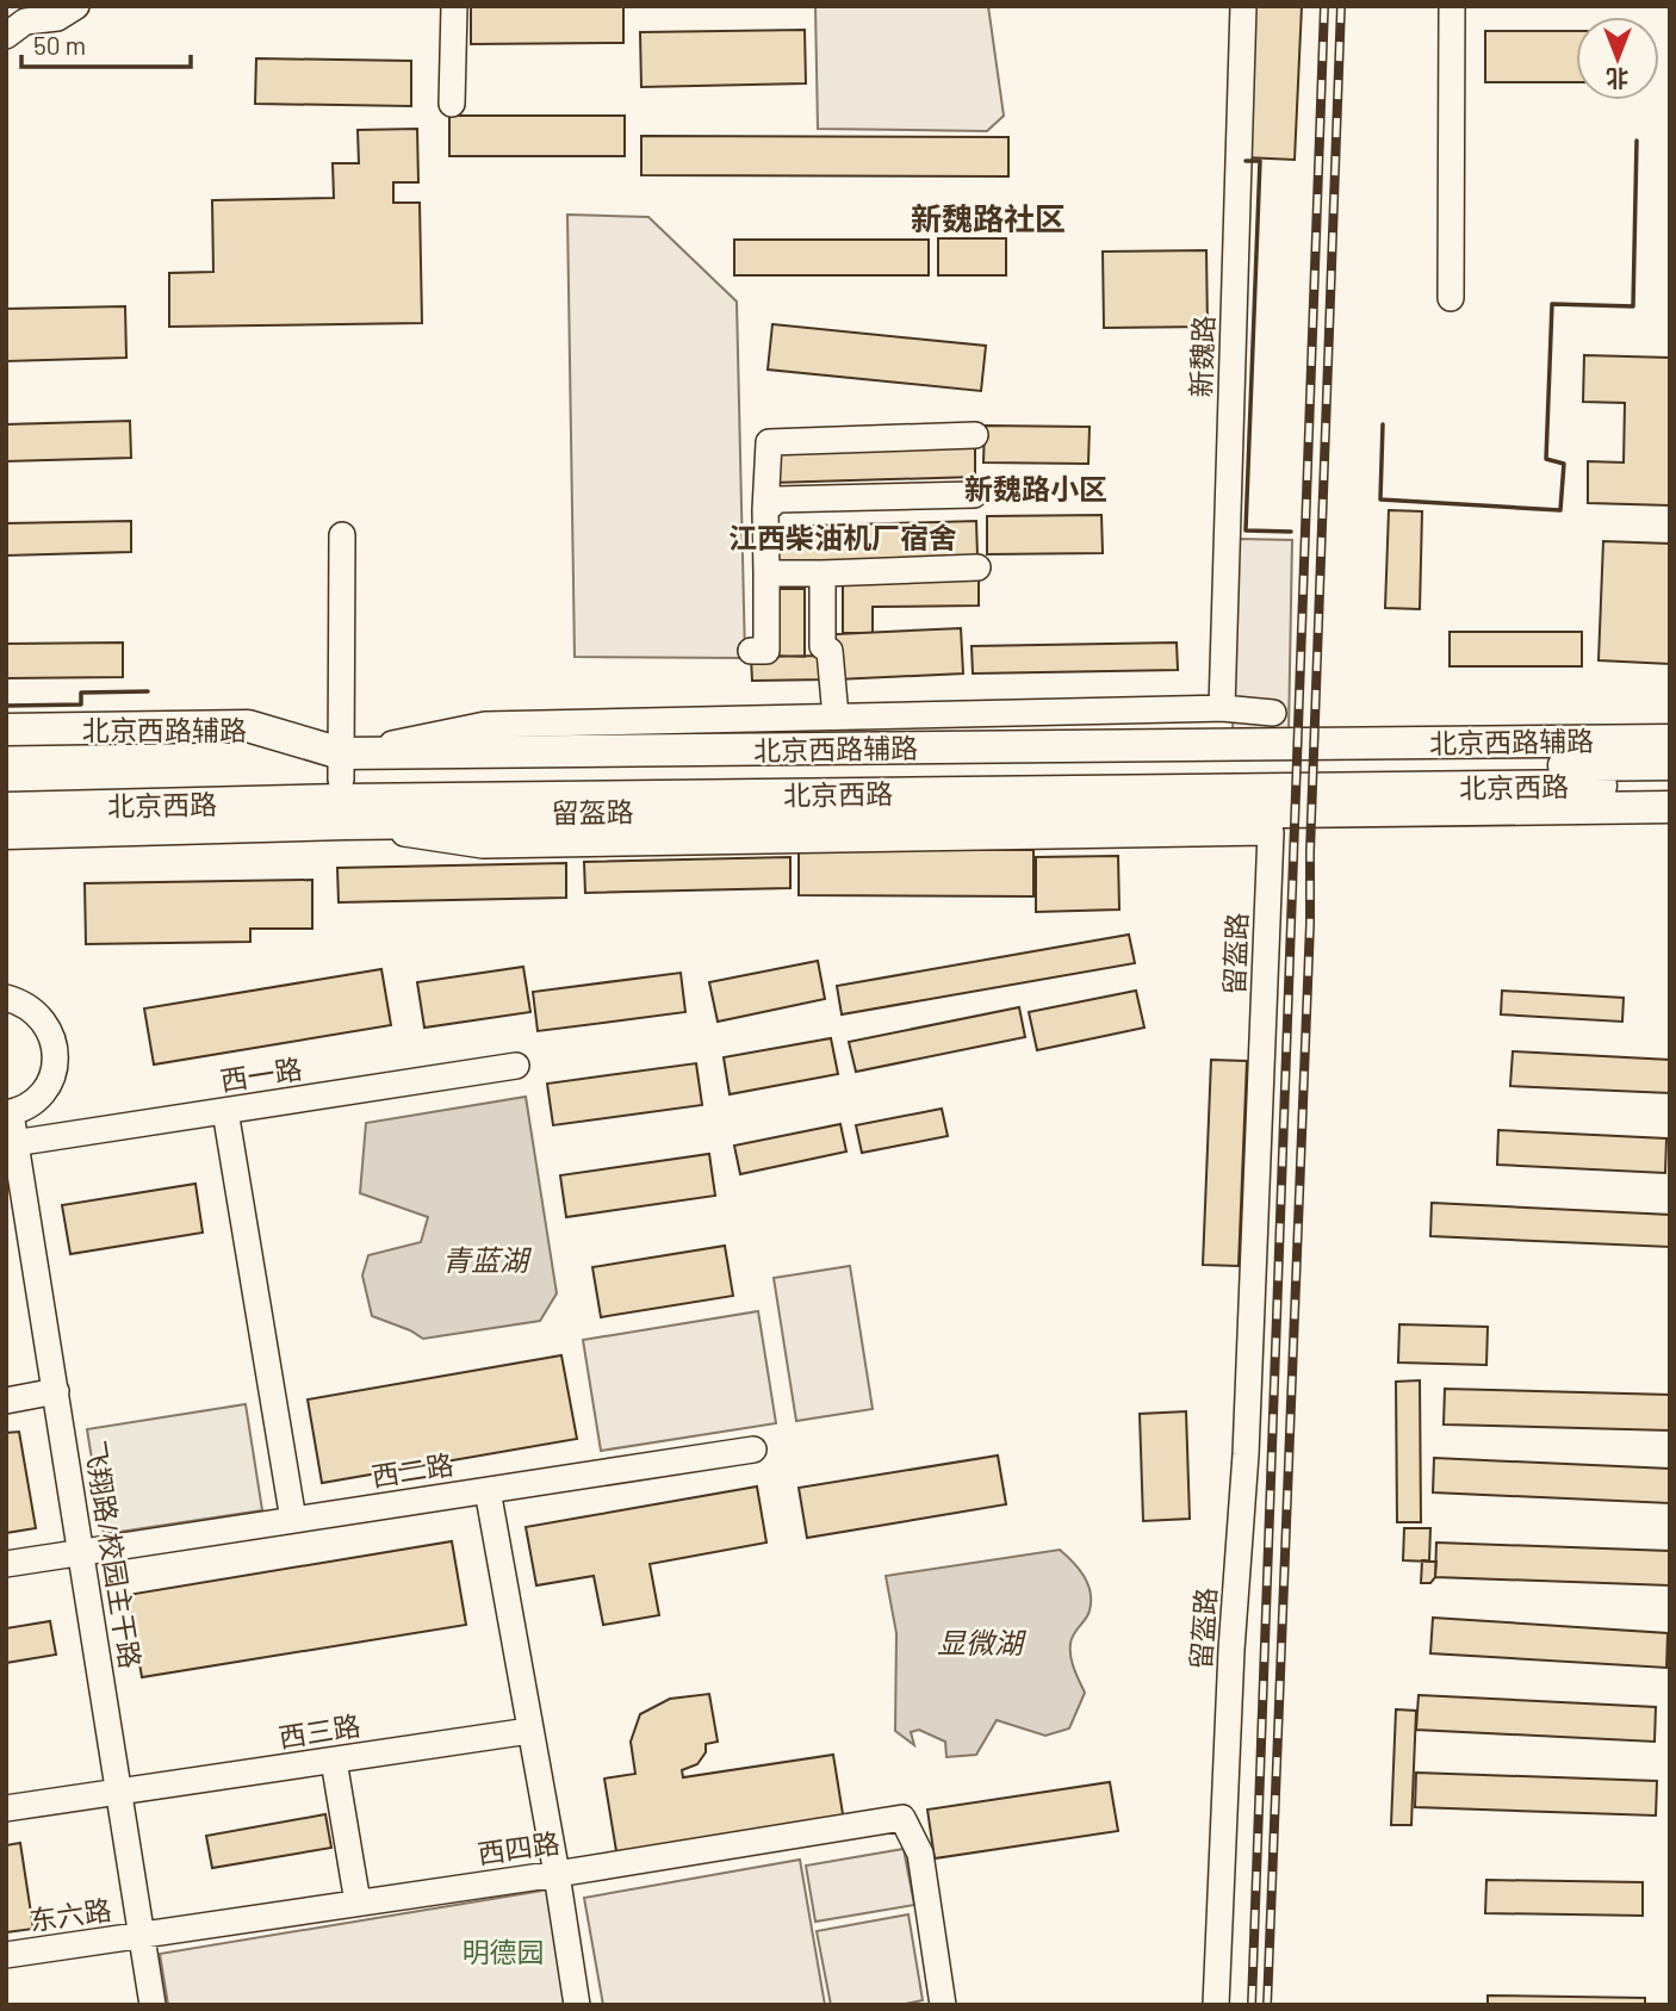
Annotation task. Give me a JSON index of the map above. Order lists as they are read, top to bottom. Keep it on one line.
{"streets":{"main road":["北京西路辅路","北京西路"],"street":["新魏路","留盔路","西一路","西二路","飞翔路/校园主干路","西三路","西四路","东六路"]},"crossings":[["北京西路辅路","北京西路"],["西一路","飞翔路/校园主干路"],["西二路","飞翔路/校园主干路"],["飞翔路/校园主干路","西三路"],["飞翔路/校园主干路","西四路"],["飞翔路/校园主干路","东六路"],["西四路","东六路"]],"districts":["新魏路社区","新魏路小区","江西柴油机厂宿舍"],"water":["青蓝湖","显微湖"],"parks":["明德园"],"scale_bar":"50 m","north":"bottom"}
